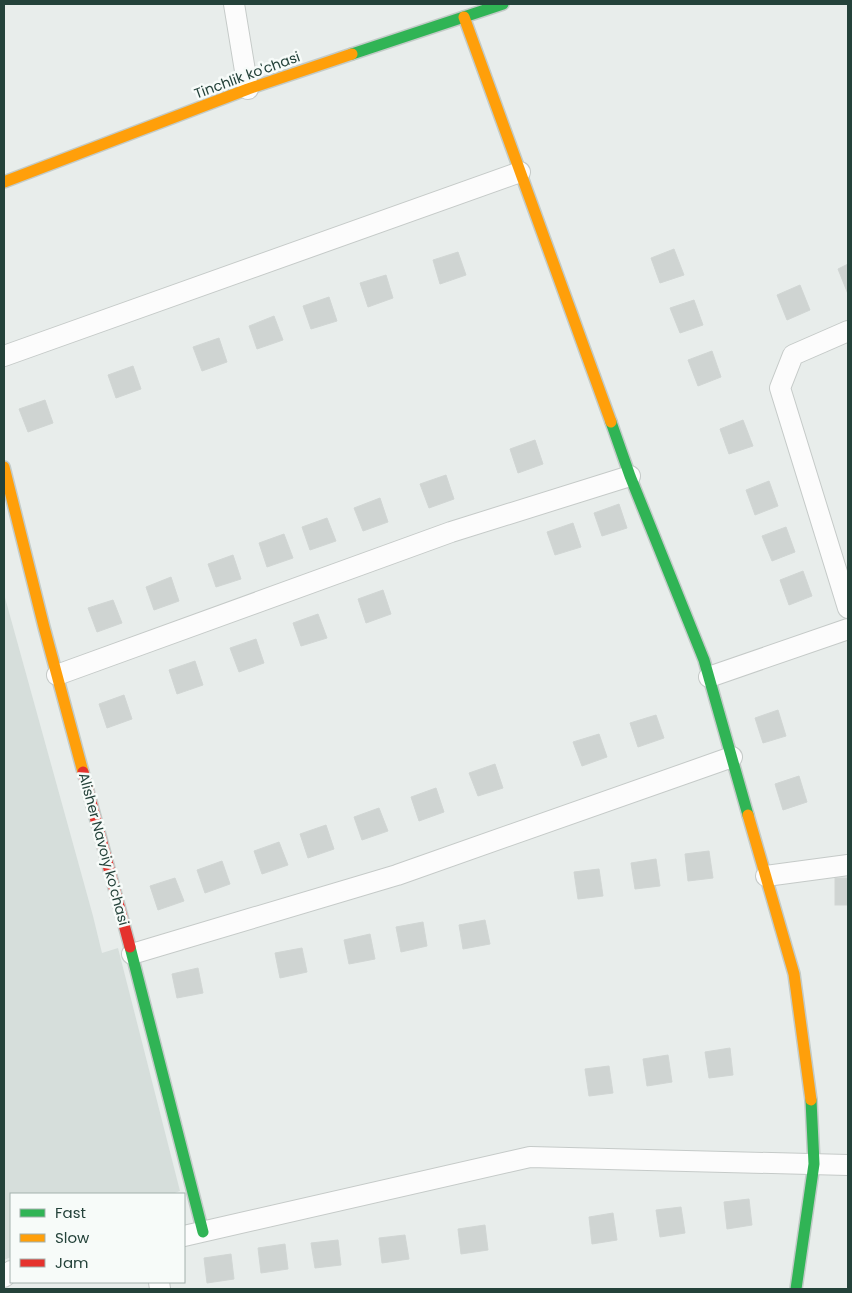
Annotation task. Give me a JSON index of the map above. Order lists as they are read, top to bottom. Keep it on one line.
{"streets":{"street":["Tinchlik ko'chasi","Alisher Navoiy ko'chasi"]},"legend":["Fast","Slow","Jam"]}
